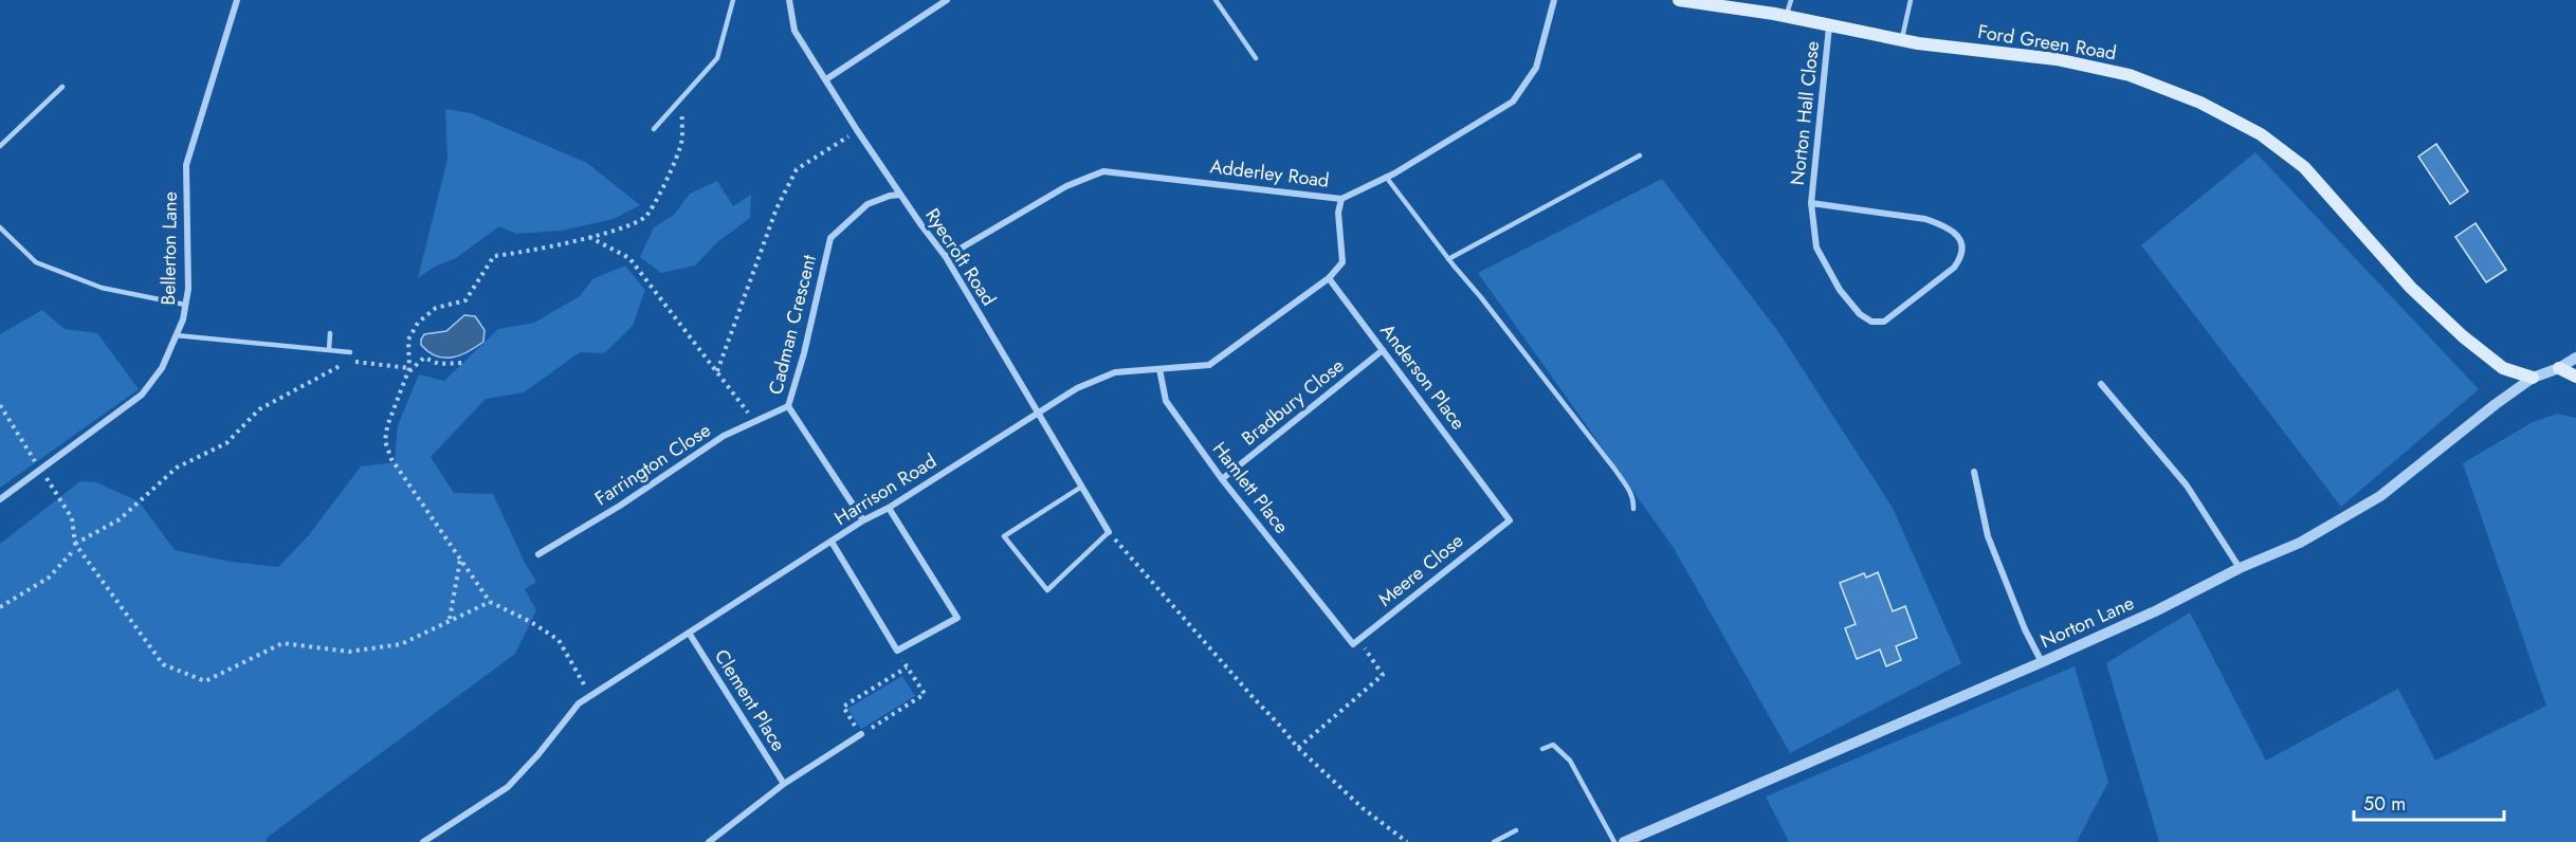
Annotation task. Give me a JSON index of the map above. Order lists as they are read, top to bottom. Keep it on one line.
{"streets":{"main road":["Ford Green Road"],"street":["Norton Hall Close","Adderley Road","Bellerton Lane","Ryecroft Road","Cadman Crescent","Anderson Place","Bradbury Close","Farrington Close","Hamlett Place","Harrison Road","Meere Close","Norton Lane","Clement Place"]},"crossings":[["Ford Green Road","Norton Hall Close"],["Ford Green Road","Norton Lane"],["Adderley Road","Ryecroft Road"],["Adderley Road","Harrison Road"],["Ryecroft Road","Cadman Crescent"],["Ryecroft Road","Harrison Road"],["Cadman Crescent","Farrington Close"],["Cadman Crescent","Harrison Road"],["Anderson Place","Bradbury Close"],["Anderson Place","Harrison Road"],["Anderson Place","Meere Close"],["Bradbury Close","Hamlett Place"],["Hamlett Place","Harrison Road"],["Hamlett Place","Meere Close"],["Harrison Road","Clement Place"]],"scale_bar":"50 m"}
